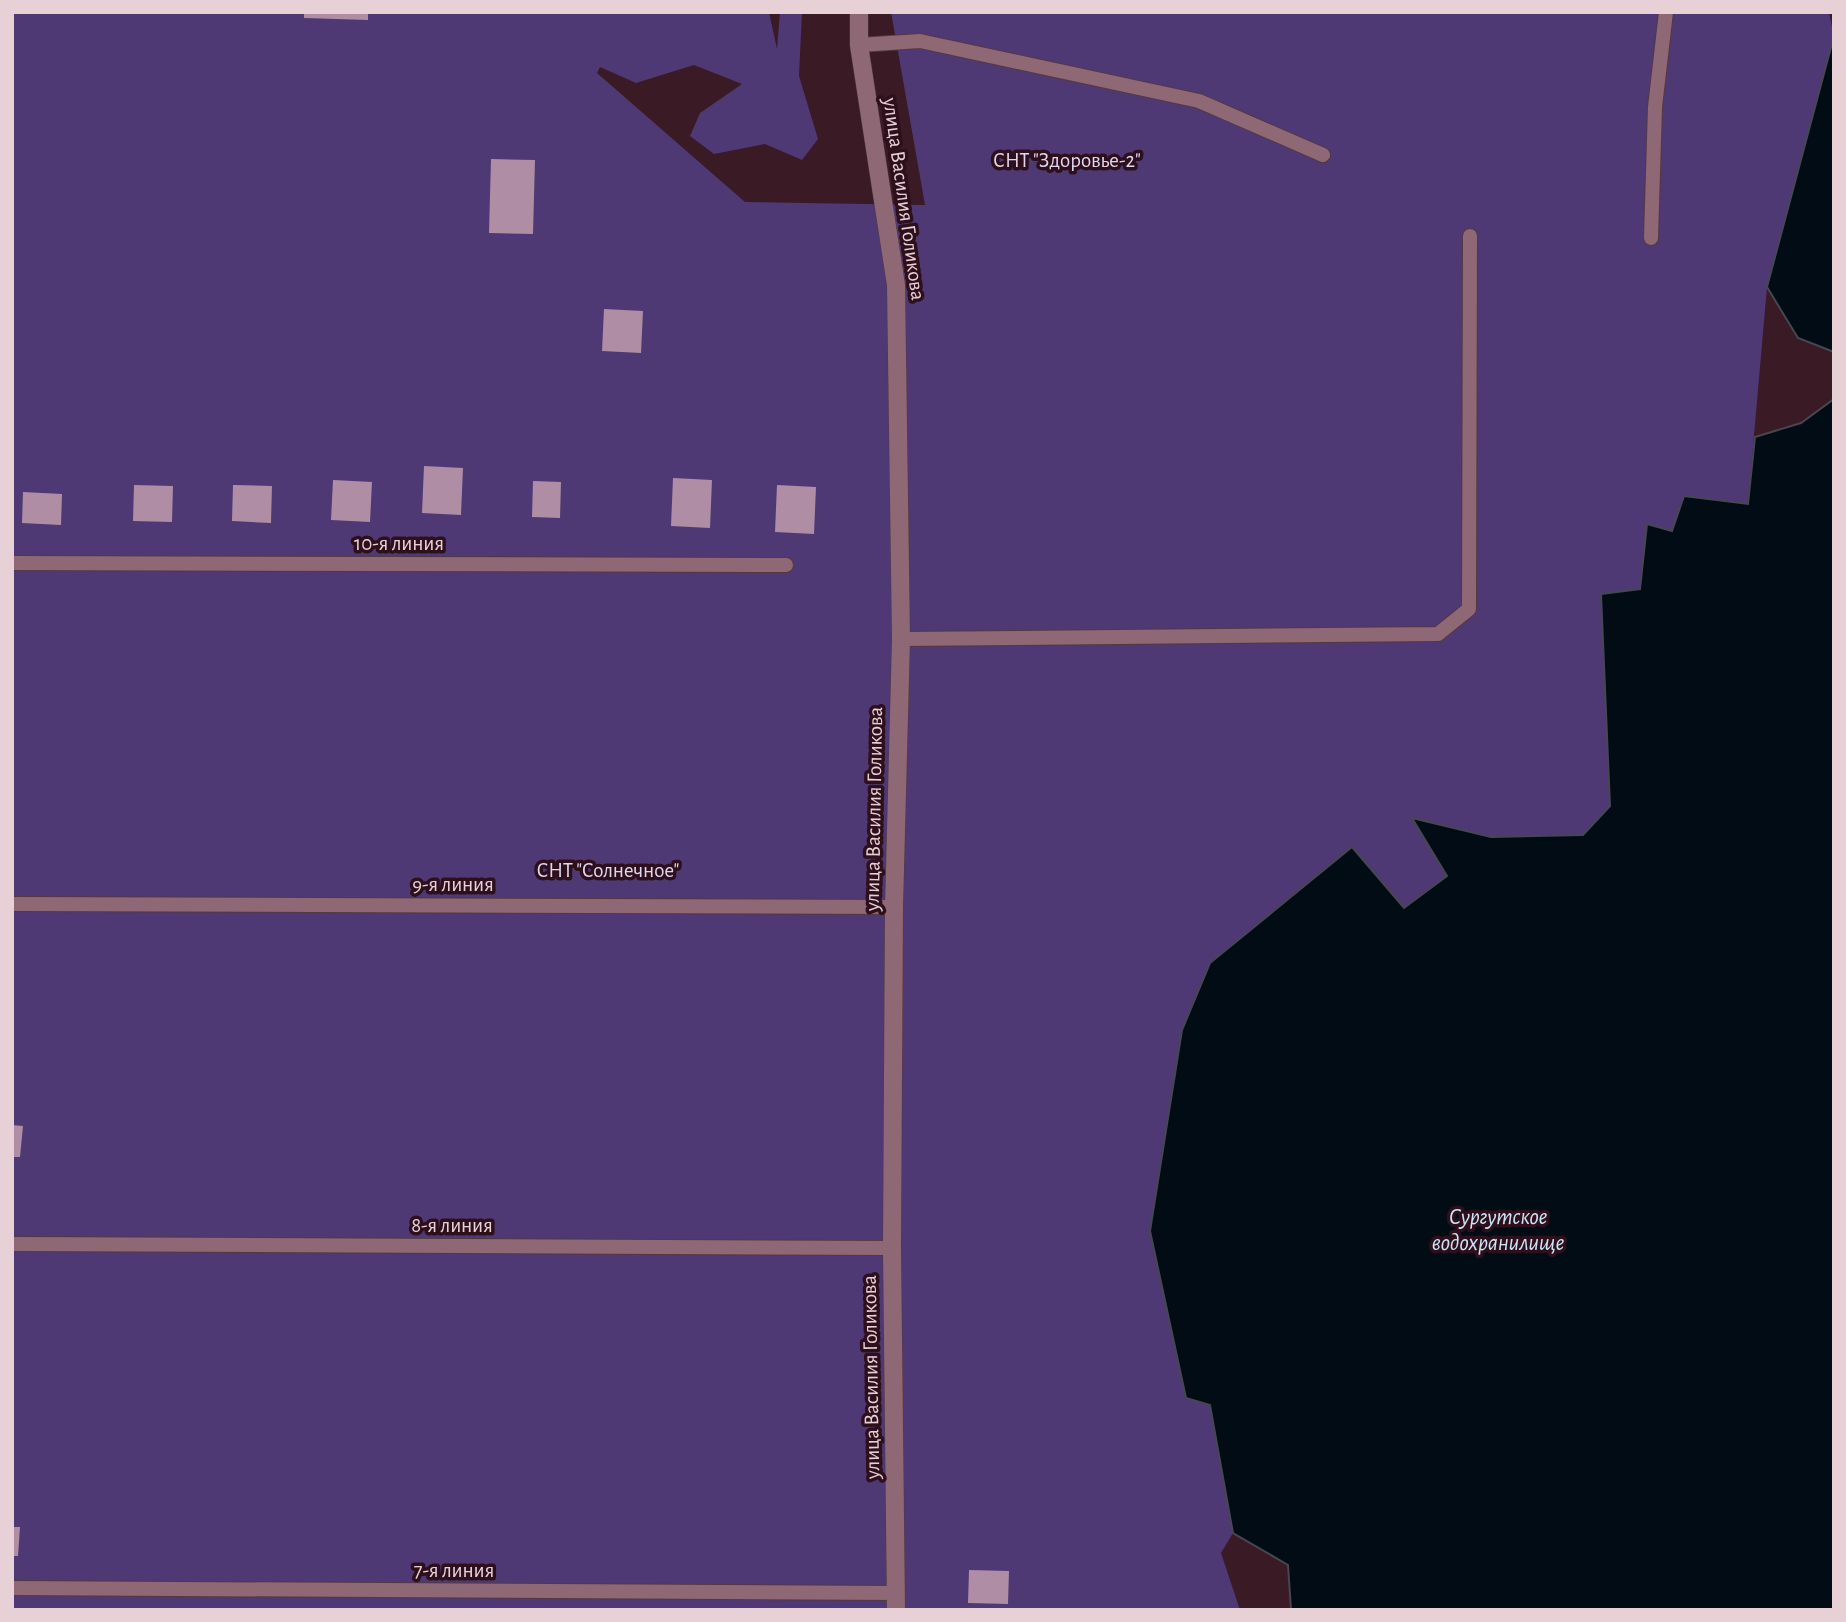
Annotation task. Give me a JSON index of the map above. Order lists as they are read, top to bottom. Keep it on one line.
{"streets":{"street":["улица Василия Голикова"],"lane":["10-я линия","9-я линия","8-я линия","7-я линия"]},"crossings":[["улица Василия Голикова","9-я линия"],["улица Василия Голикова","8-я линия"],["улица Василия Голикова","7-я линия"]],"water":["Сургутское водохранилище"],"parks":["СНТ \"Здоровье-2\"","СНТ \"Солнечное\""]}
